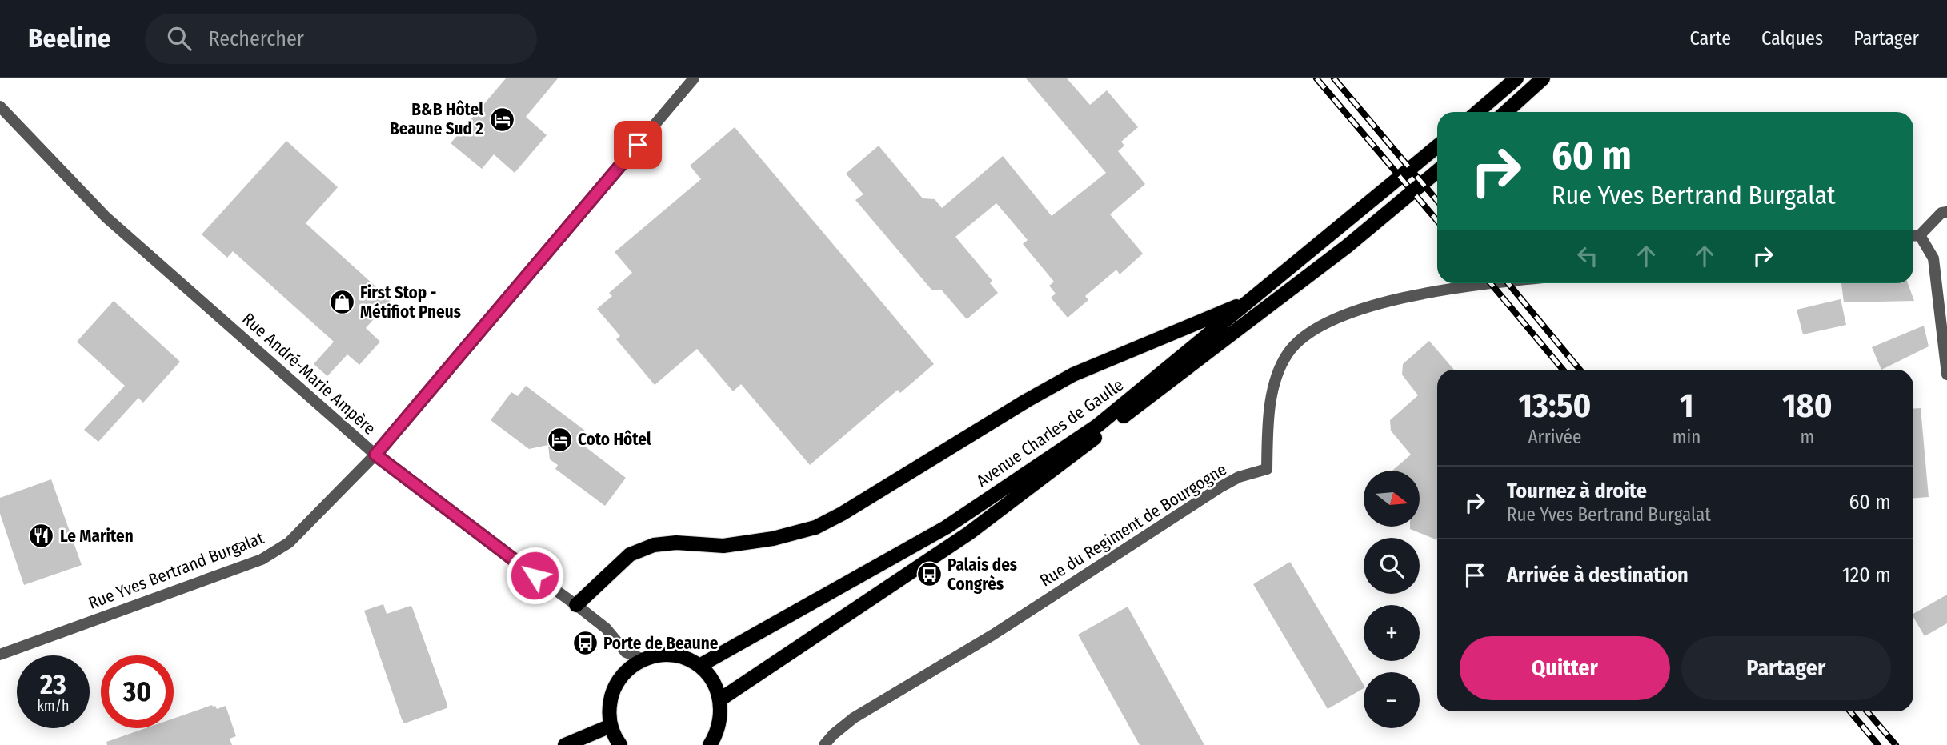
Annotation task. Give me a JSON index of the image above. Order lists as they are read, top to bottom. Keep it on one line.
{"streets":{"main road":["Avenue Charles de Gaulle"],"street":["Rue André-Marie Ampère","Rue du Regiment de Bourgogne","Rue Yves Bertrand Burgalat"]},"crossings":[["Rue André-Marie Ampère","Rue Yves Bertrand Burgalat"]],"places":{"hotel":["B&B Hôtel Beaune Sud 2","Coto Hôtel"],"shop":["First Stop - Métifiot Pneus"],"restaurant":["Le Mariten"],"bus stop":["Palais des Congrès","Porte de Beaune"]},"north":"right","page":{"header":"Beeline","search":"Rechercher","nav":["Carte","Calques","Partager"],"turn":["60 m","Rue Yves Bertrand Burgalat"],"eta":["13:50","Arrivée","1","min","180","m"],"list":[{"name":"Tournez à droite","note":"Rue Yves Bertrand Burgalat","value":"60 m"},{"name":"Arrivée à destination","value":"120 m"}],"map_buttons":["+","−"],"buttons":["Quitter","Partager"],"speed":"23 km/h","limit":"30"}}
